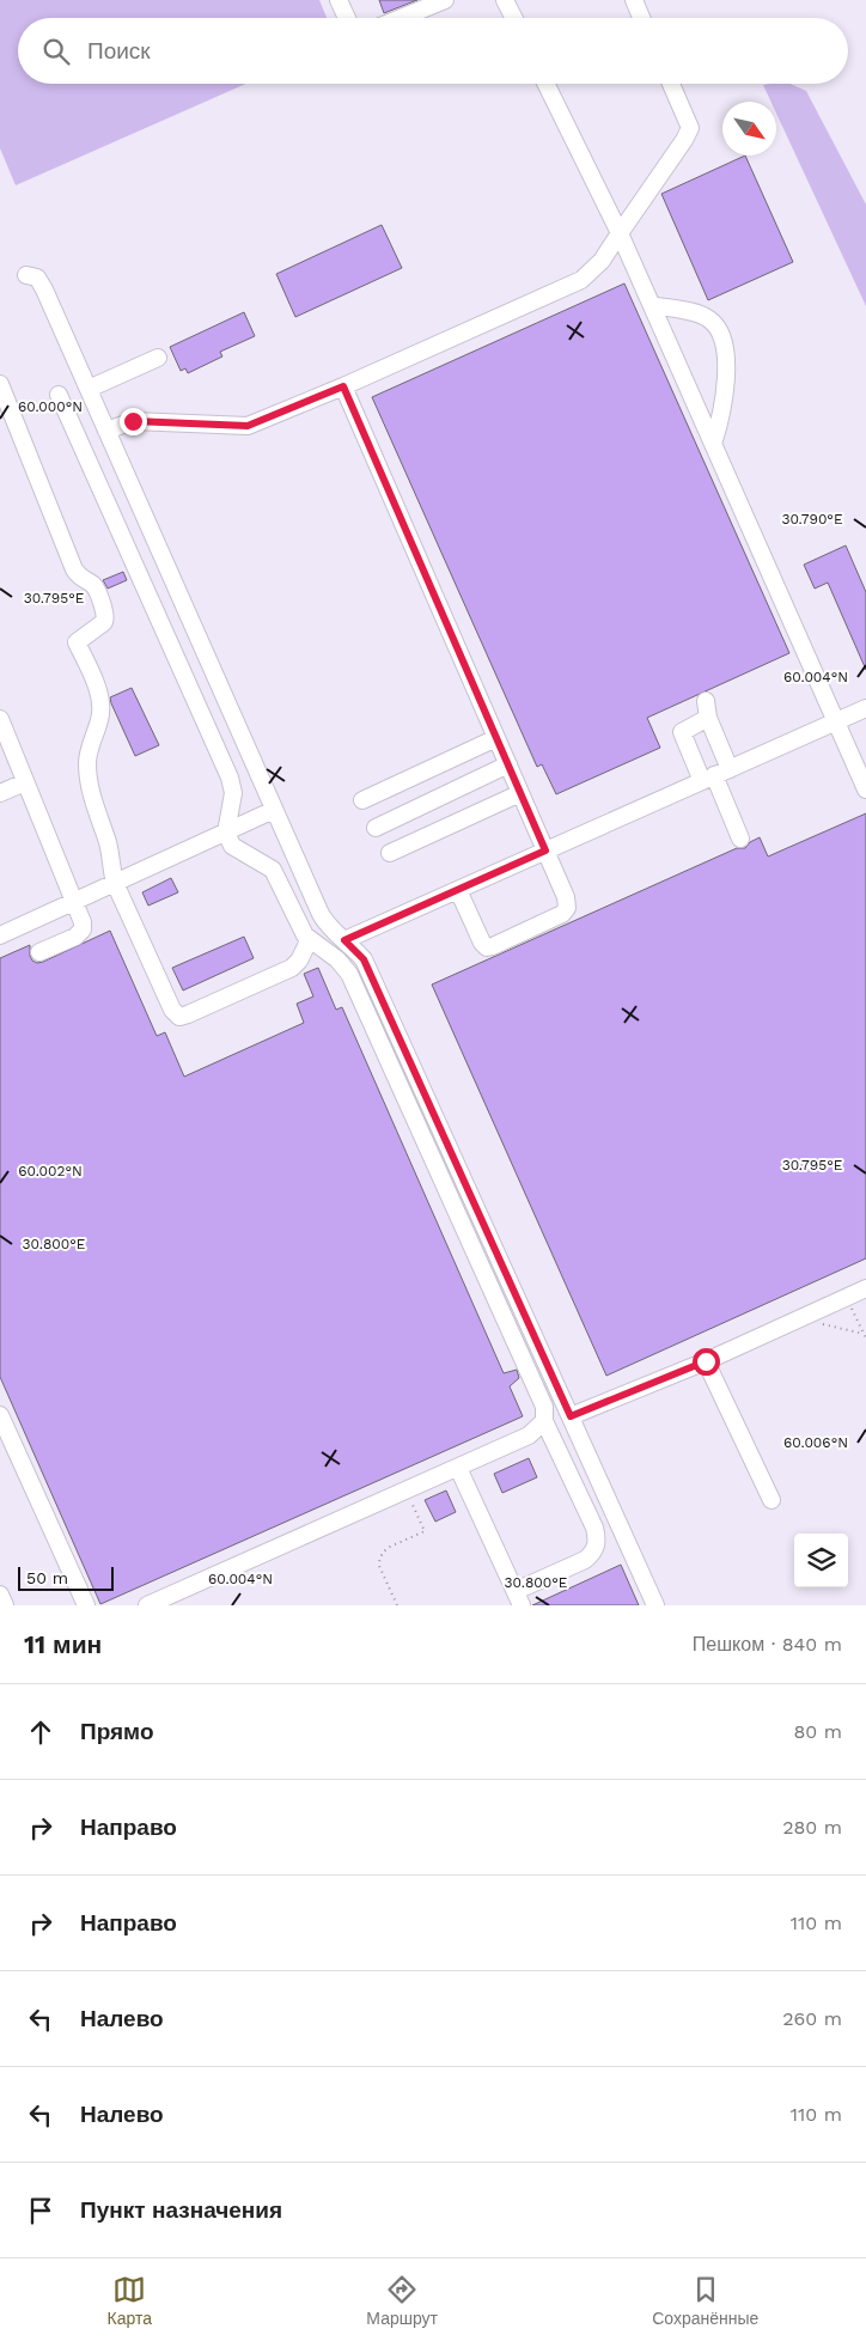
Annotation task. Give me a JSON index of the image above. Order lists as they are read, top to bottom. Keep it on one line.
{"scale_bar":"50 m","north":"bottom right","page":{"search":"Поиск","scale":"50 m","heading":["11 мин","Пешком · 840 m"],"list":[["Прямо","80 m"],["Направо","280 m"],["Направо","110 m"],["Налево","260 m"],["Налево","110 m"],"Пункт назначения"],"nav":["Карта","Маршрут","Сохранённые"]},"coordinates":["60.000°N","30.790°E","30.795°E","60.004°N","60.002°N","30.800°E","60.006°N"]}
